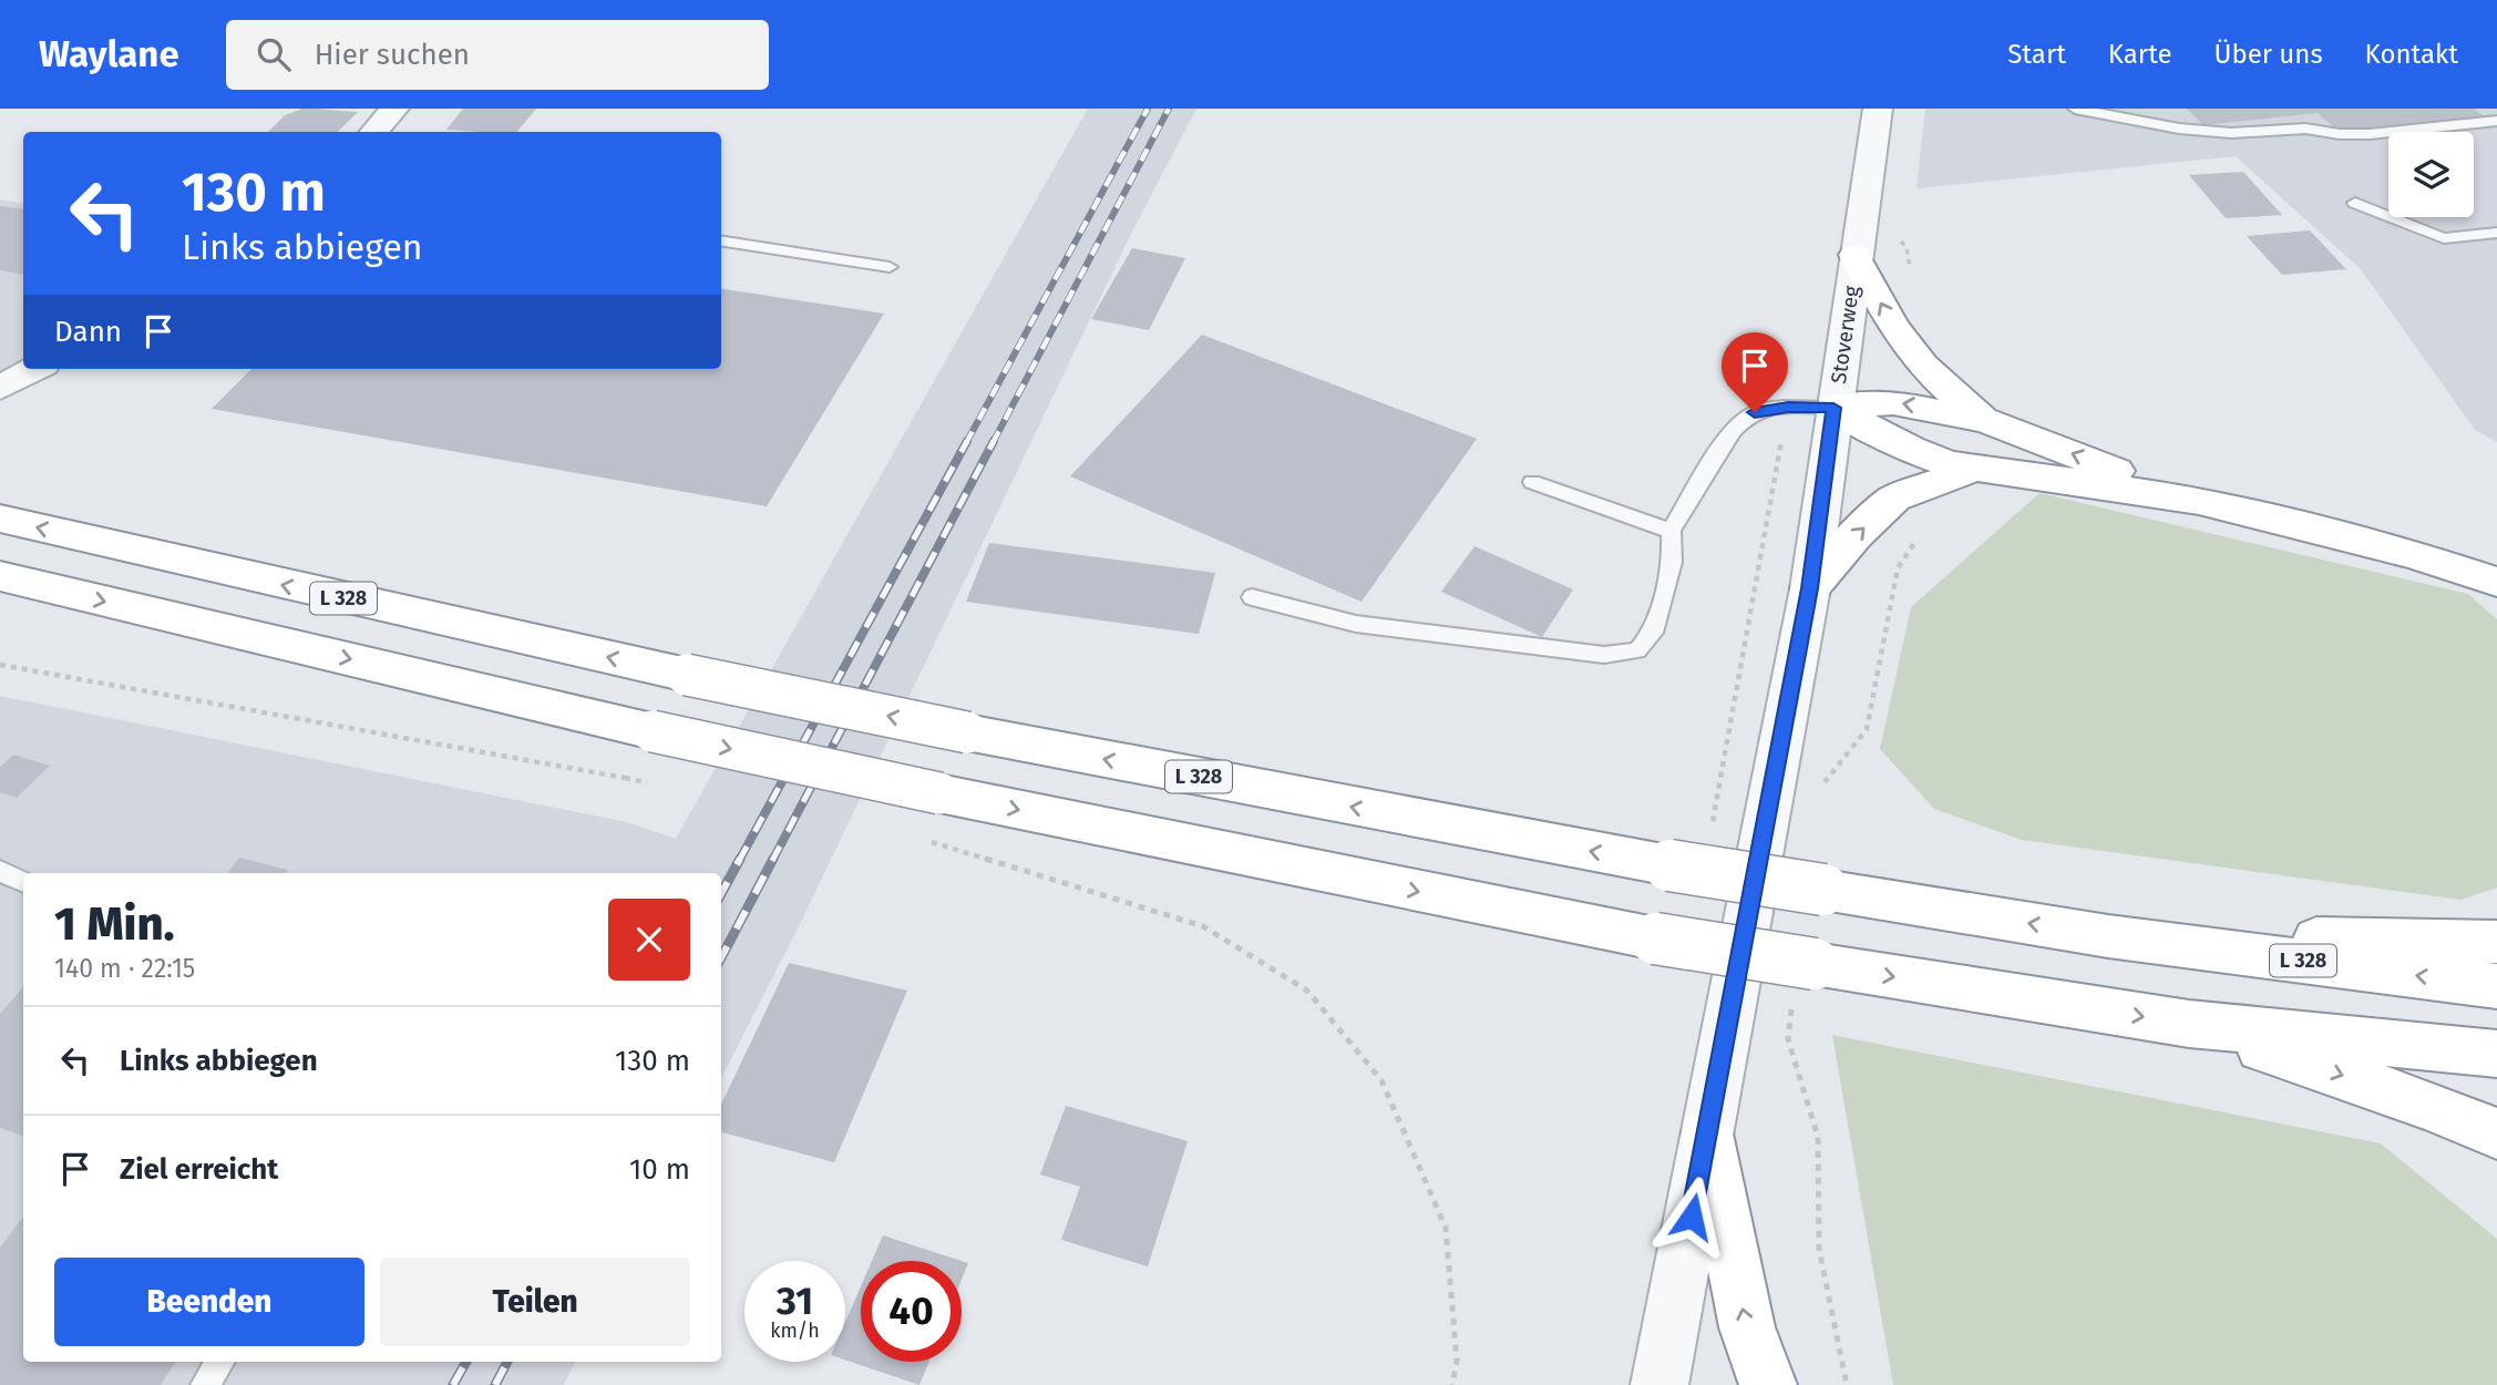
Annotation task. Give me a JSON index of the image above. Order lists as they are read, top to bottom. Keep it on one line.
{"streets":{"highway":["L 328"],"street":["Stoverweg"]},"page":{"header":"Waylane","search":"Hier suchen","nav":["Start","Karte","Über uns","Kontakt"],"turn":["130 m","Links abbiegen"],"then":"Dann","heading":["1 Min.","140 m · 22:15"],"list":[{"name":"Links abbiegen","value":"130 m"},{"name":"Ziel erreicht","value":"10 m"}],"buttons":["Beenden","Teilen"],"speed":"31 km/h","limit":"40"}}
